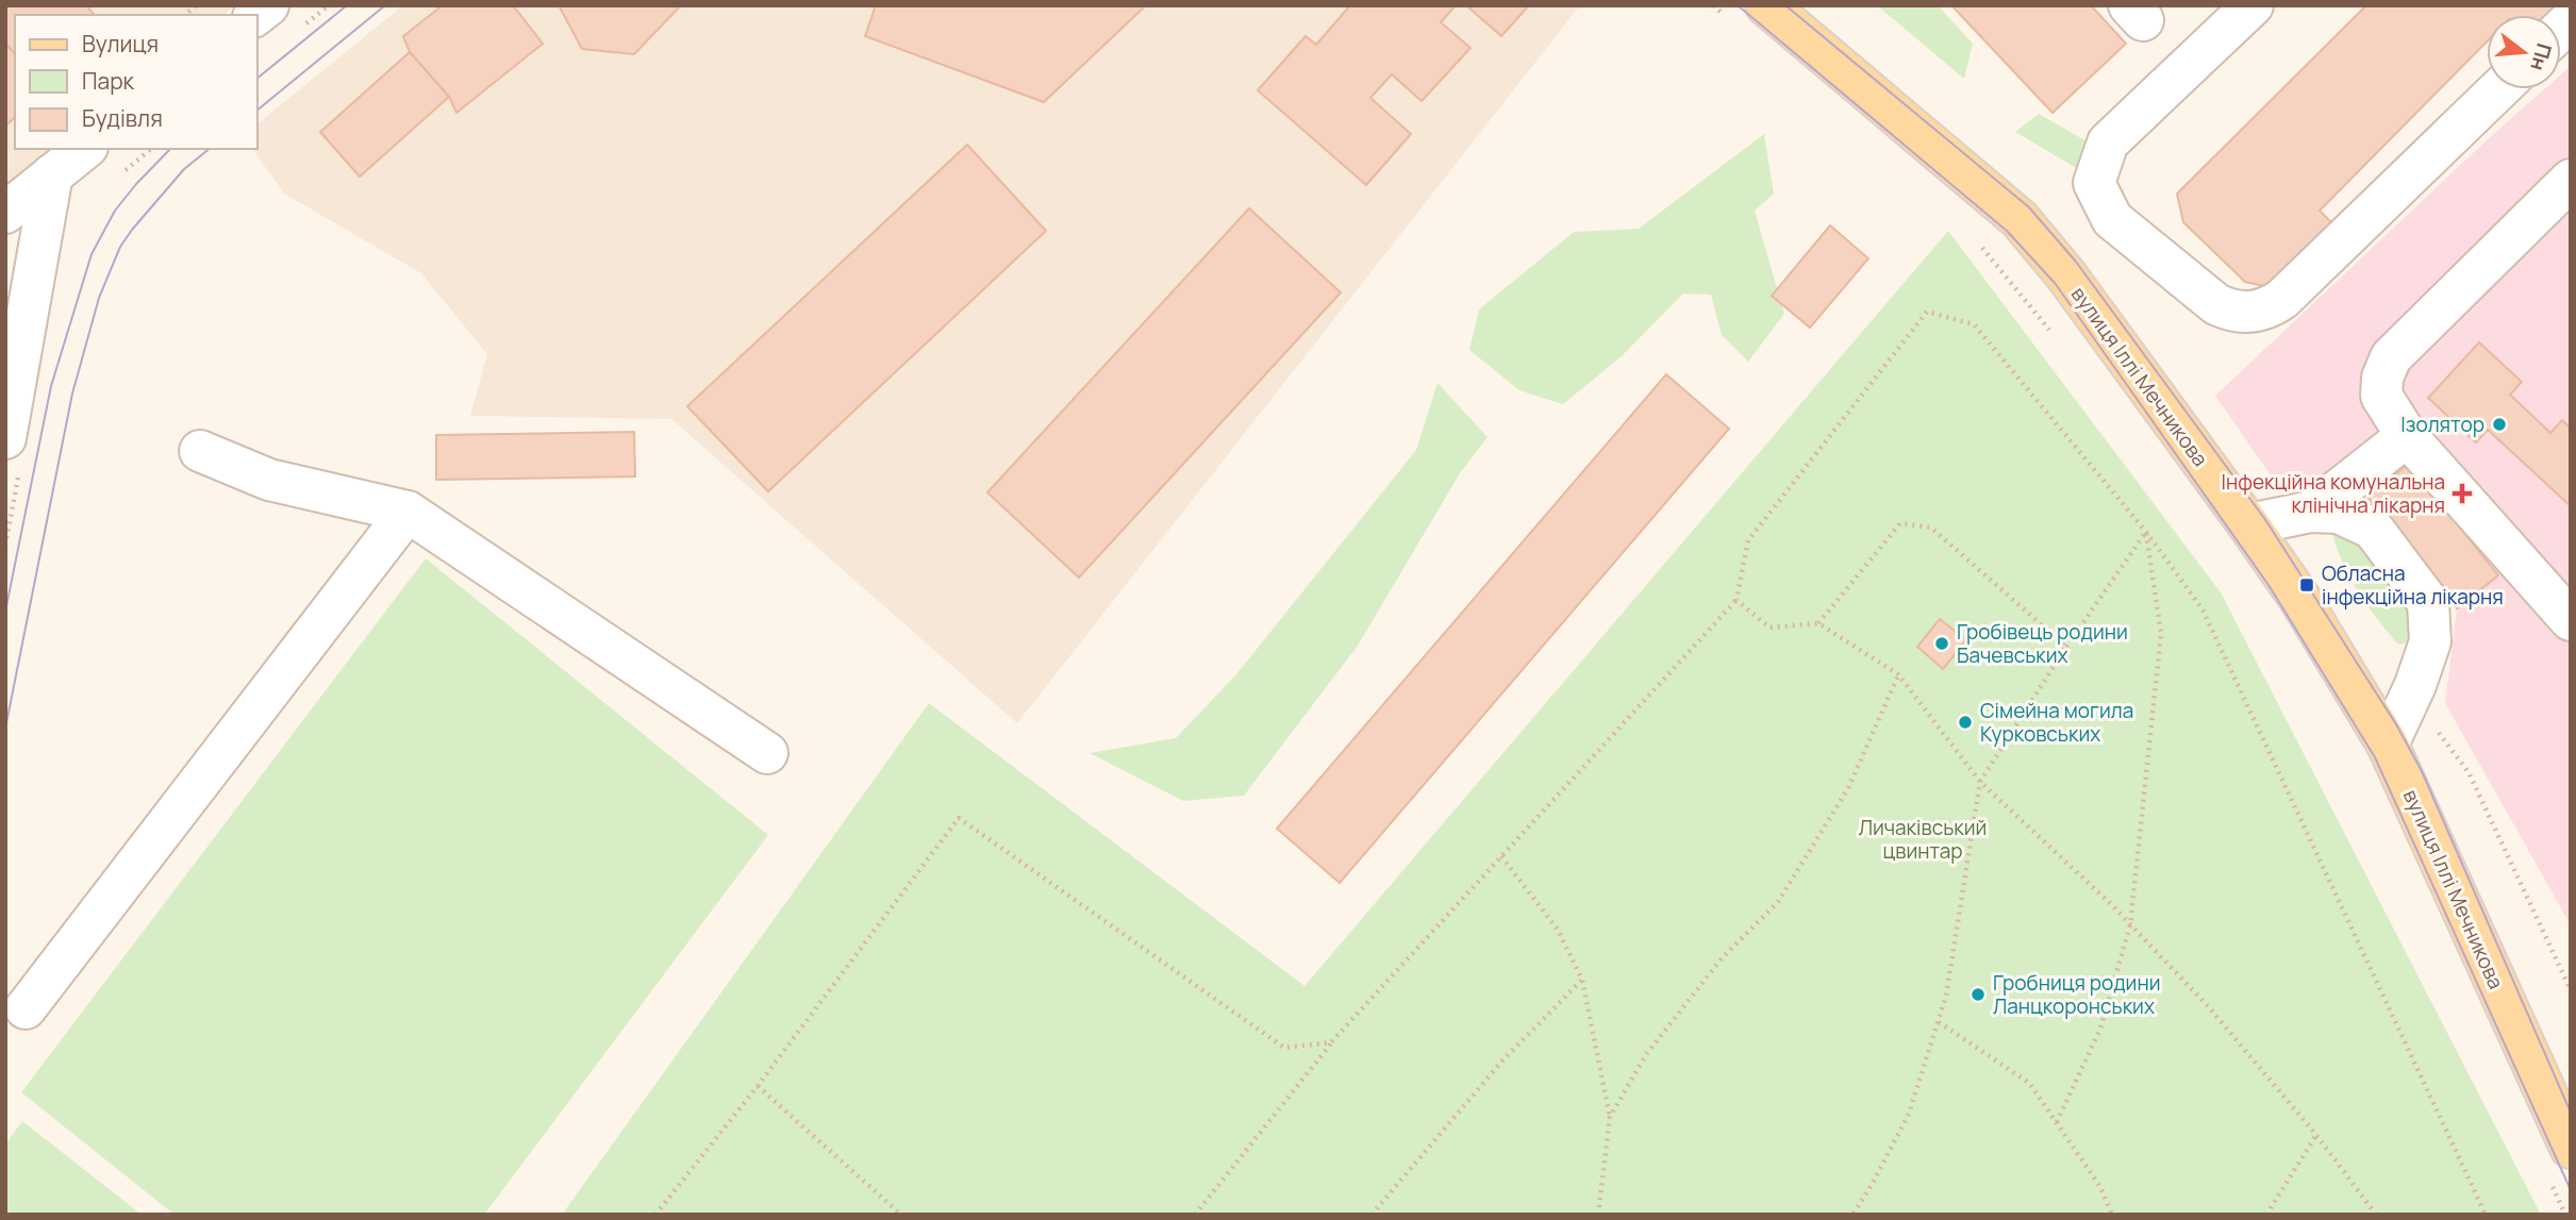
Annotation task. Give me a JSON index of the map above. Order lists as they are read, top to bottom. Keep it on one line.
{"streets":{"main road":["вулиця Іллі Мечникова"]},"parks":["Личаківський цвинтар"],"places":{"other":["Ізолятор","Гробівець родини Бачевських","Сімейна могила Курковських","Гробниця родини Ланцкоронських"],"health":["Інфекційна комунальна клінічна лікарня"],"transit":["Обласна інфекційна лікарня"]},"legend":["Вулиця","Парк","Будівля"],"north":"right"}
